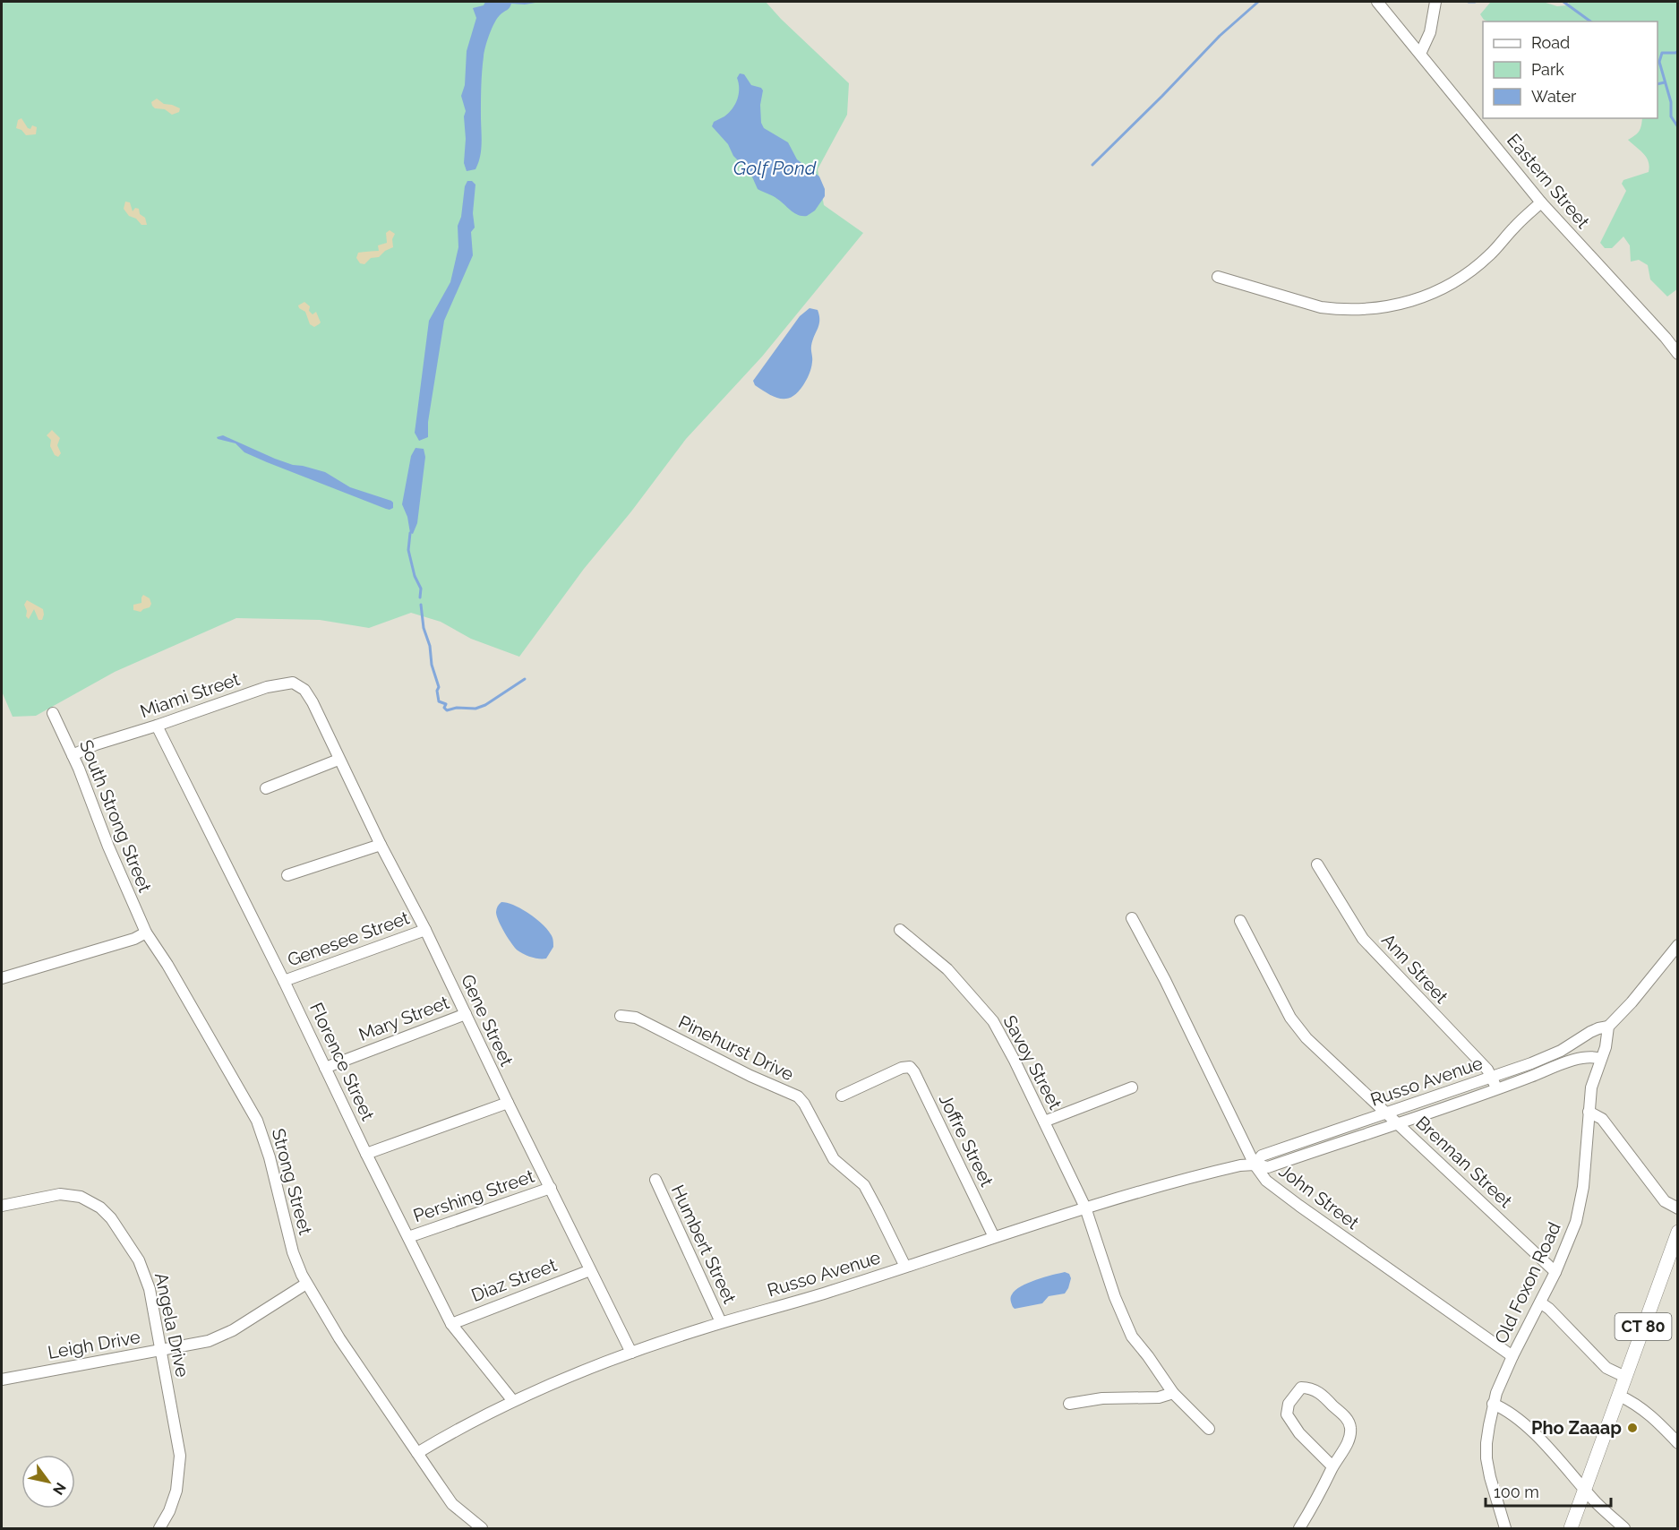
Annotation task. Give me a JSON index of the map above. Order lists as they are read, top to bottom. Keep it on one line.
{"streets":{"main road":["CT 80"],"street":["Eastern Street","Miami Street","South Strong Street","Genesee Street","Ann Street","Mary Street","Gene Street","Pinehurst Drive","Florence Street","Savoy Street","Russo Avenue","Joffre Street","Brennan Street","Strong Street","Pershing Street","John Street","Humbert Street","Diaz Street","Old Foxon Road","Angela Drive","Leigh Drive"]},"crossings":[["Miami Street","South Strong Street"],["Miami Street","Gene Street"],["Miami Street","Florence Street"],["South Strong Street","Strong Street"],["Genesee Street","Gene Street"],["Genesee Street","Florence Street"],["Ann Street","Russo Avenue"],["Mary Street","Gene Street"],["Mary Street","Florence Street"],["Gene Street","Russo Avenue"],["Gene Street","Pershing Street"],["Gene Street","Diaz Street"],["Pinehurst Drive","Russo Avenue"],["Florence Street","Russo Avenue"],["Florence Street","Pershing Street"],["Florence Street","Diaz Street"],["Savoy Street","Russo Avenue"],["Russo Avenue","Joffre Street"],["Russo Avenue","Brennan Street"],["Russo Avenue","Strong Street"],["Russo Avenue","John Street"],["Russo Avenue","Humbert Street"],["Russo Avenue","Old Foxon Road"],["Brennan Street","Old Foxon Road"],["Strong Street","Leigh Drive"],["John Street","Old Foxon Road"],["Angela Drive","Leigh Drive"]],"water":["Golf Pond"],"places":["Pho Zaaap"],"legend":["Road","Park","Water"],"scale_bar":"100 m","north":"bottom right"}
